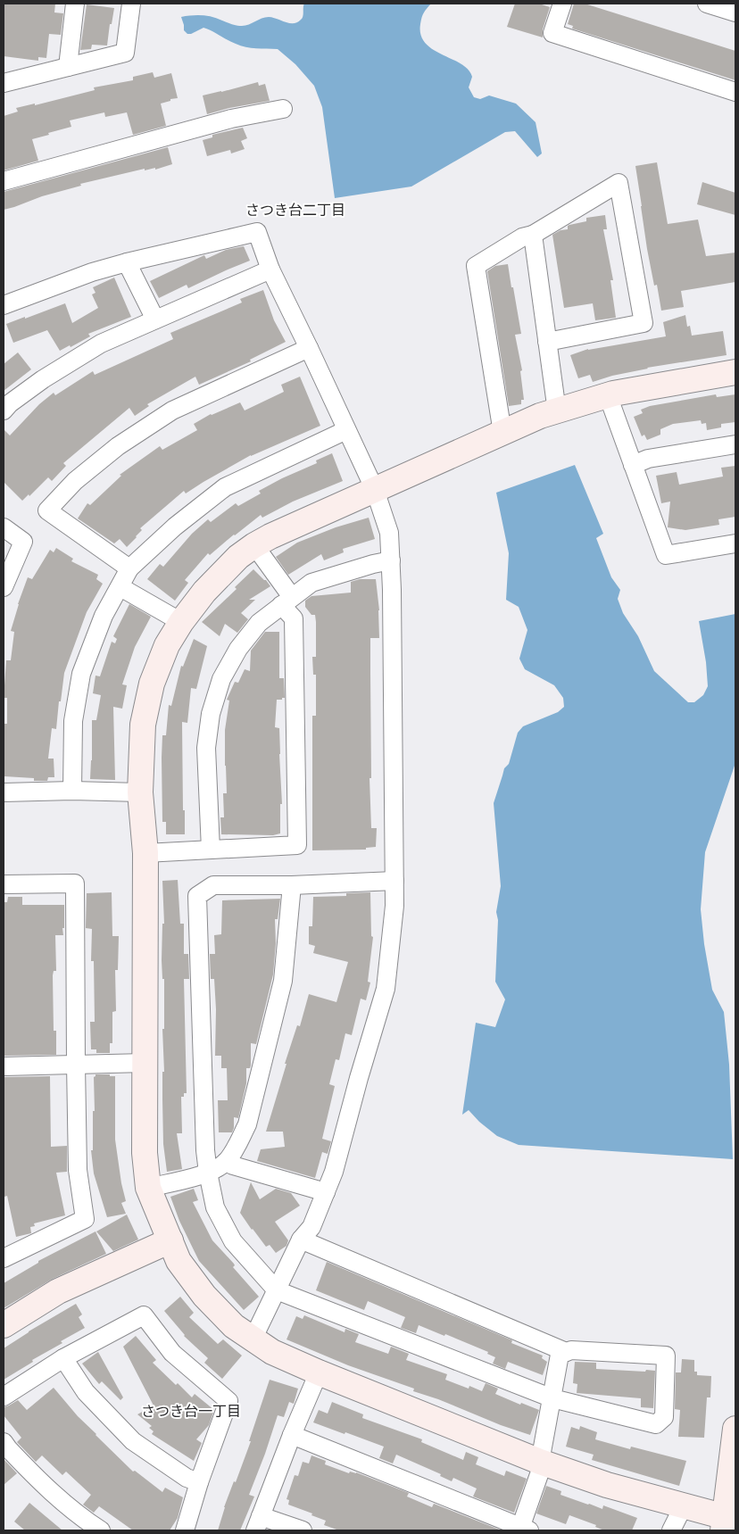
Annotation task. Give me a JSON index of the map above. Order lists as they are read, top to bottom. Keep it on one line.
{"districts":["さつき台二丁目","さつき台一丁目"]}
